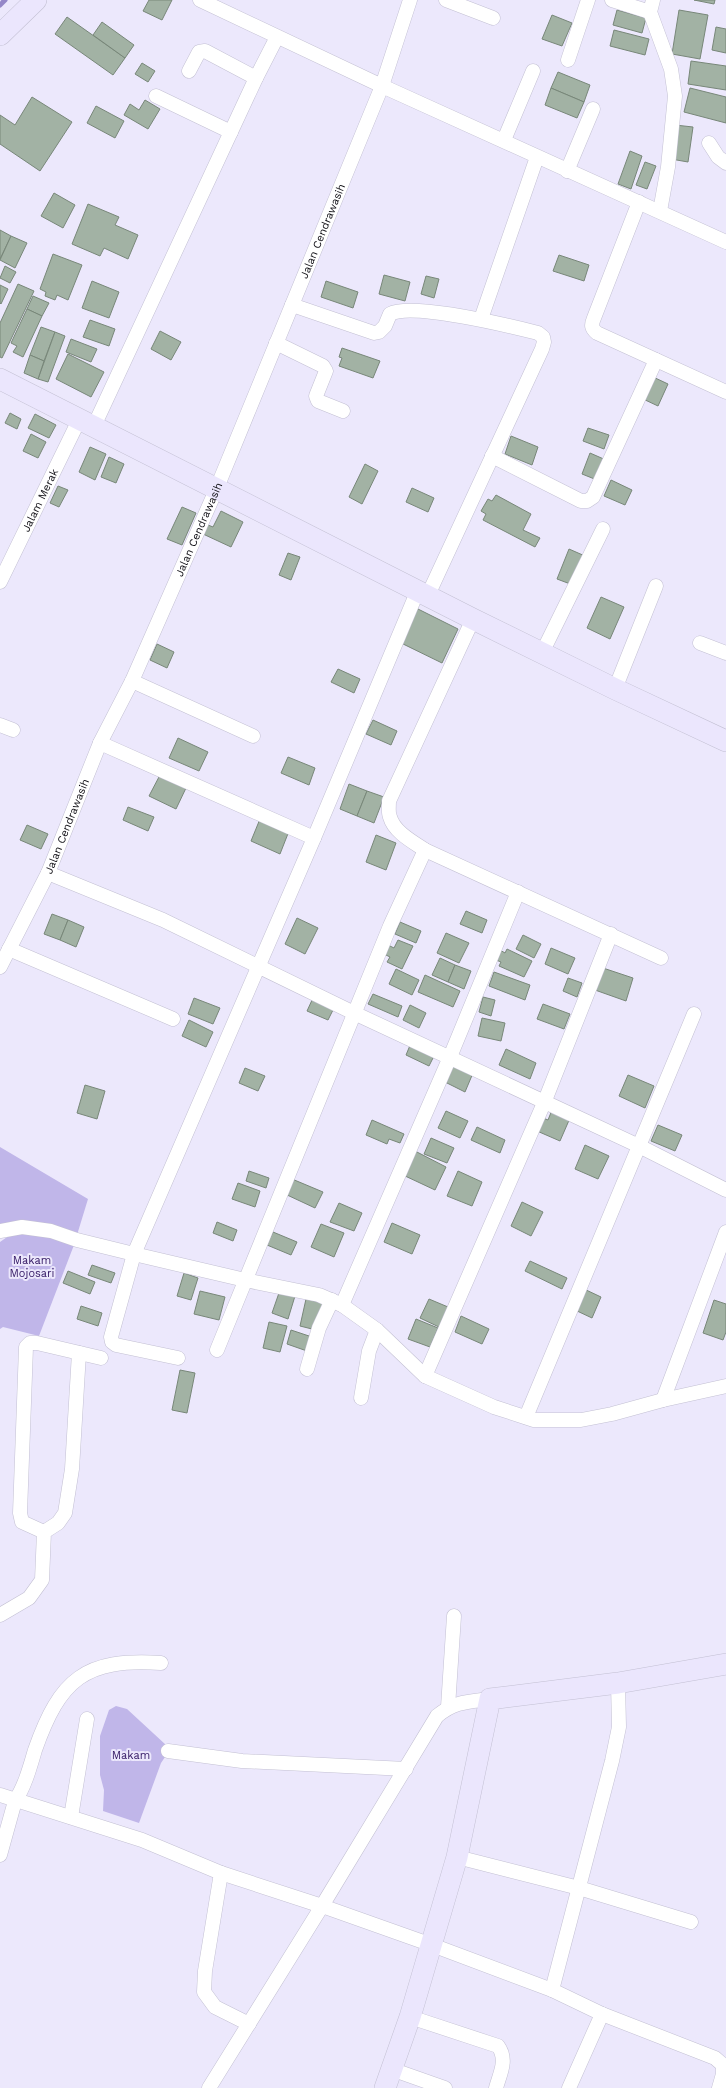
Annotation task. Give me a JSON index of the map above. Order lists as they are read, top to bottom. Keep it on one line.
{"streets":{"street":["Jalan Cendrawasih","Jalam Merak"]},"parks":["Makam Mojosari","Makam"]}
